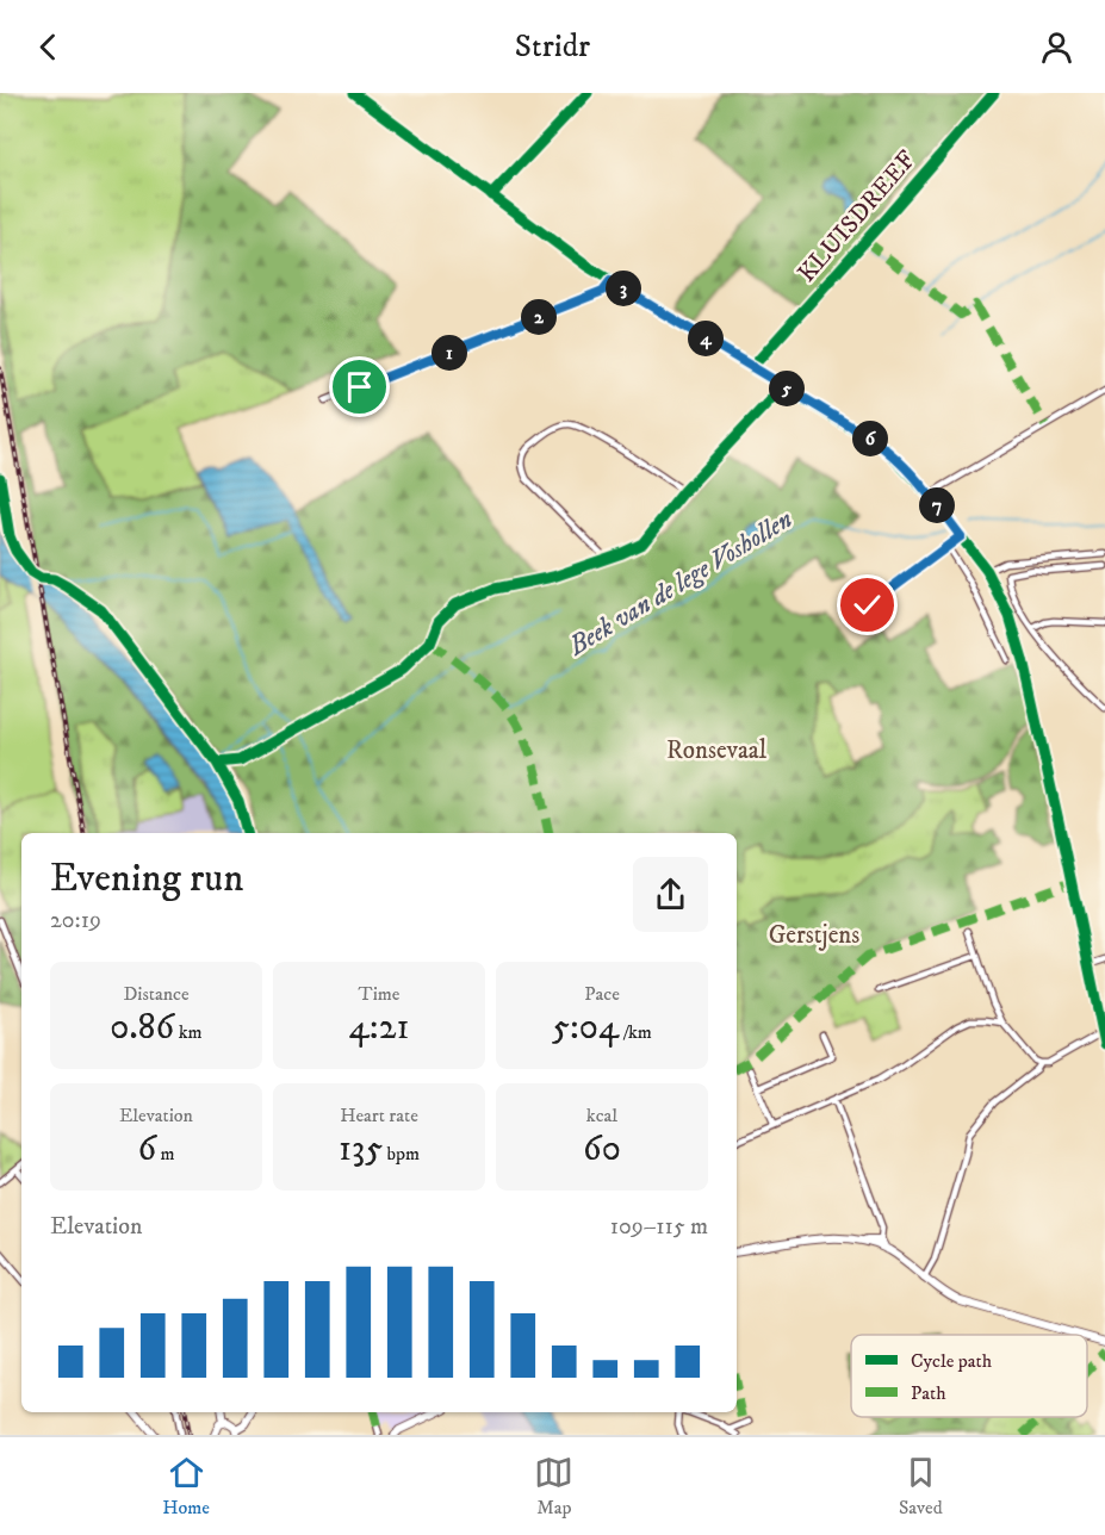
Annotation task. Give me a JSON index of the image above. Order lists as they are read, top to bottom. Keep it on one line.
{"streets":{"street":["KLUISDREEF"]},"water":["Beek van de lege Voshollen"],"parks":["Ronsevaal","Gerstjens"],"legend":["Cycle path","Path"],"page":{"header":"Stridr","pins":["3","2","4","1","5","6","7"],"heading":["Evening run","20:19"],"stats":[["Distance","0.86 km"],["Time","4:21"],["Pace","5:04 /km"],["Elevation","6 m"],["Heart rate","135 bpm"],["kcal","60"]],"chart":["Elevation","109–115 m"],"tabs":["Home","Map","Saved"]}}
